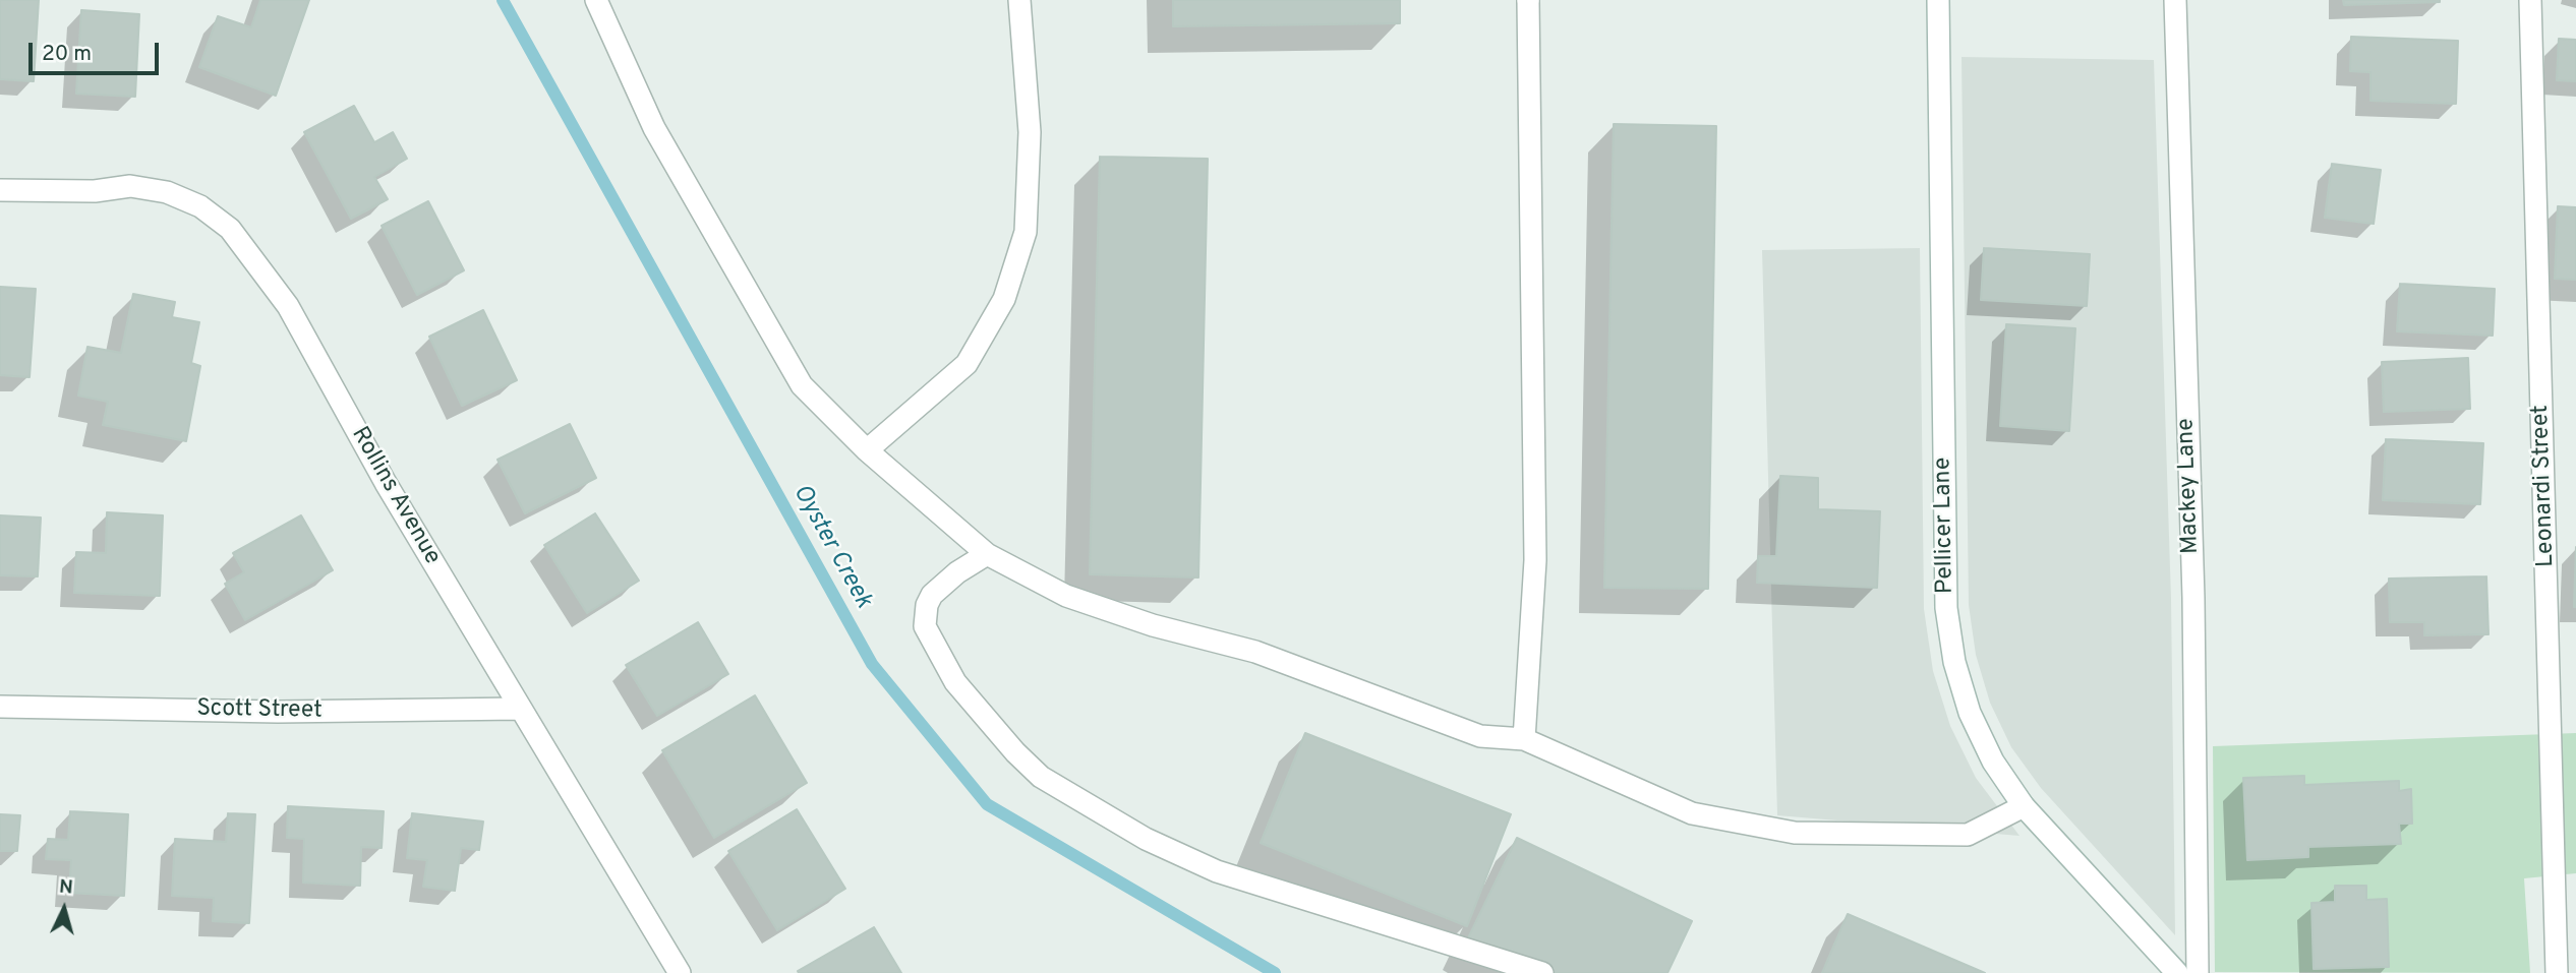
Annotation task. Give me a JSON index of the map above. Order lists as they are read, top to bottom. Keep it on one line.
{"streets":{"street":["Mackey Lane","Leonardi Street","Rollins Avenue","Pellicer Lane","Scott Street"]},"crossings":[["Rollins Avenue","Scott Street"]],"water":["Oyster Creek"],"scale_bar":"20 m","north":"top"}
